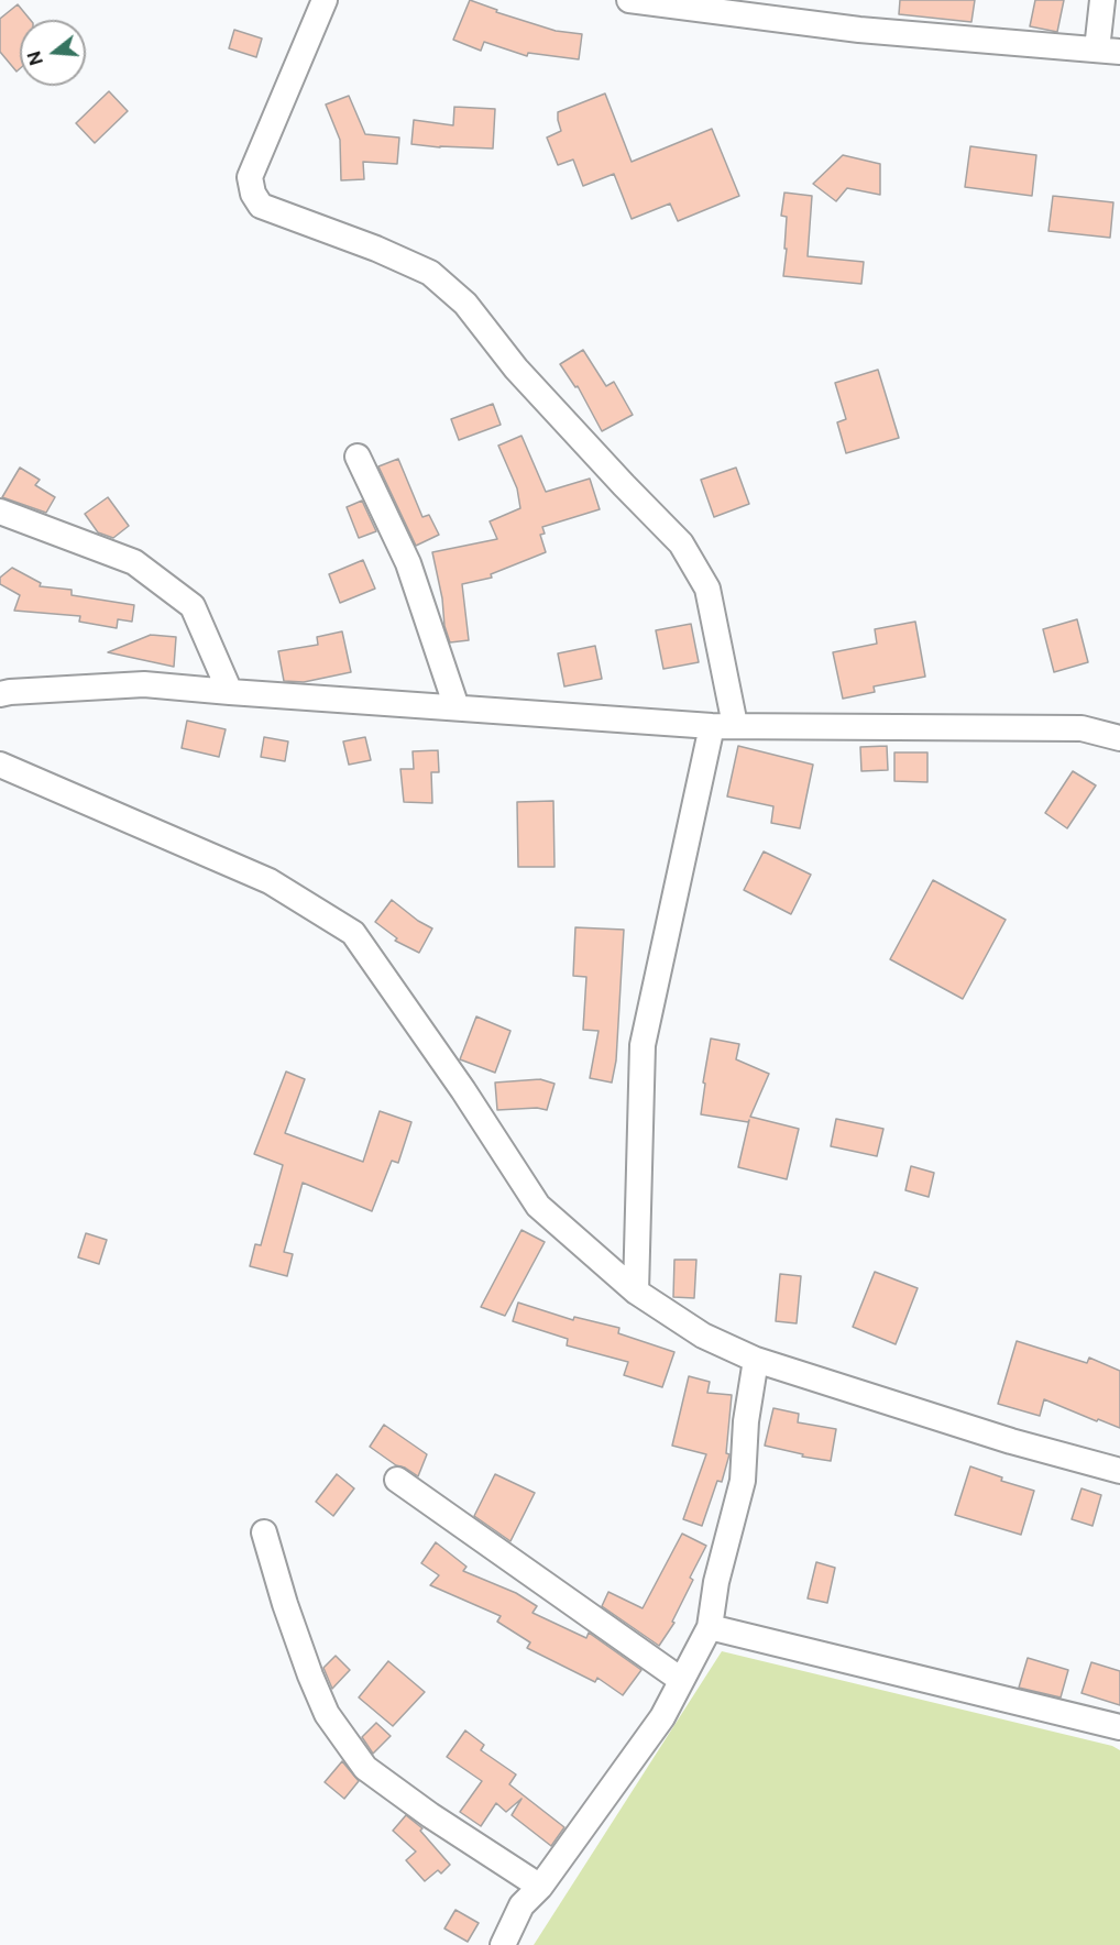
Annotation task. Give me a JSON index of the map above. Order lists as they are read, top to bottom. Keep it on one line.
{"north":"left"}
